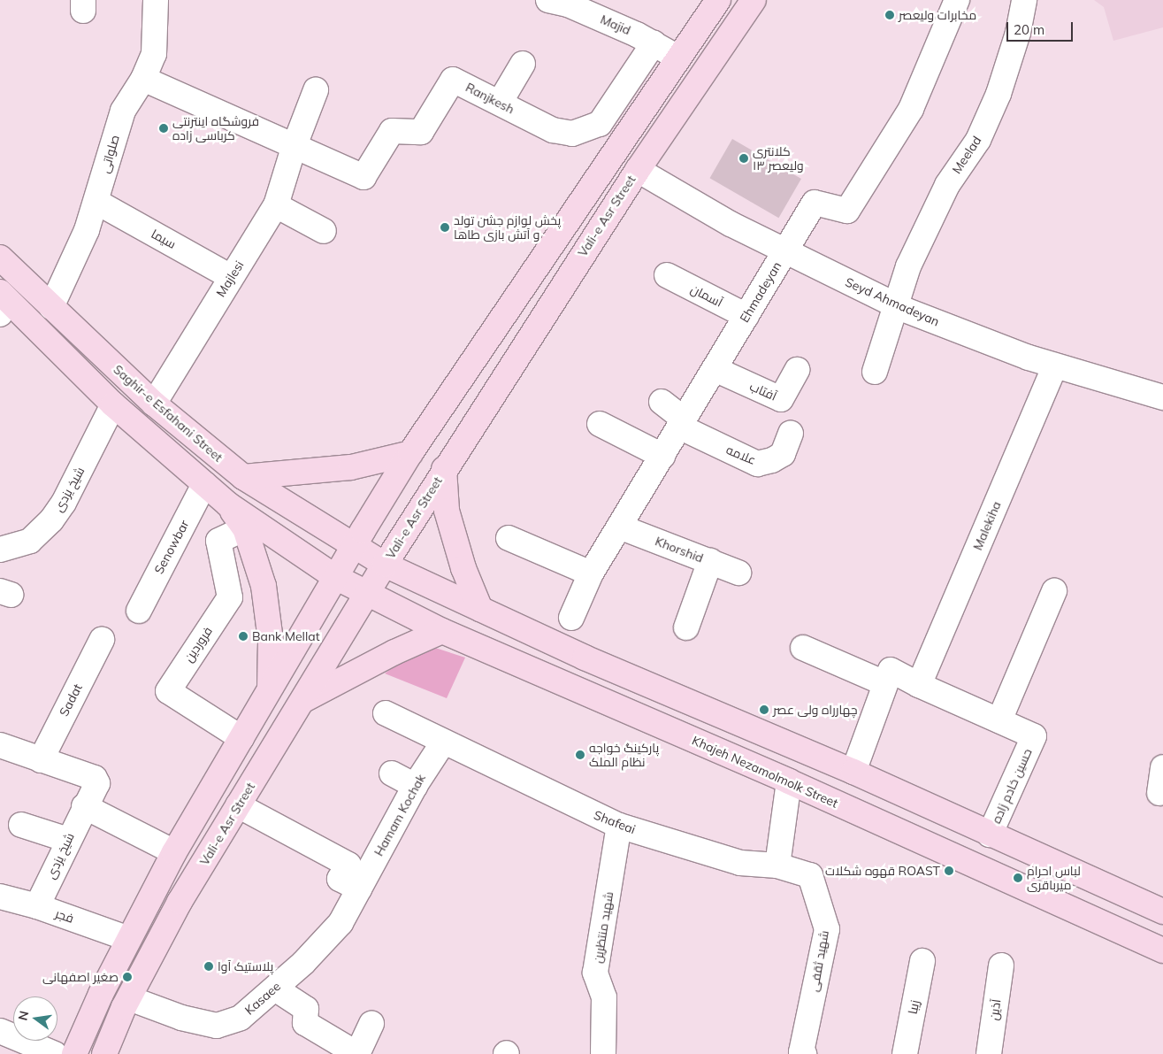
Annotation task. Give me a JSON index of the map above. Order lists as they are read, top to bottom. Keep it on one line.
{"streets":{"main road":["Vali-e Asr Street","Saghir-e Esfahani Street","Khajeh Nezamolmolk Street"],"street":["Majid","Ranjkesh","صلواتی","Meelad","سیما","Majlesi","Ehmadeyan","آسمان","Seyd Ahmadeyan","آفتاب","علامه","شیخ یزدی","Malekiha","Senowbar","Khorshid","فروردین","Sadat","حسین خادم زاده","Hamam Kochak","Shafeai","فجر","شهید منتظرین","شهید ثقفی","Kasaee","زیبا","آذین"]},"crossings":[["Majid","Ranjkesh"],["Ranjkesh","صلواتی"],["Ranjkesh","Majlesi"],["صلواتی","سیما"],["صلواتی","Saghir-e Esfahani Street"],["Meelad","Seyd Ahmadeyan"],["Vali-e Asr Street","Seyd Ahmadeyan"],["Vali-e Asr Street","Saghir-e Esfahani Street"],["Vali-e Asr Street","Khajeh Nezamolmolk Street"],["Vali-e Asr Street","Kasaee"],["سیما","Majlesi"],["Majlesi","Saghir-e Esfahani Street"],["Ehmadeyan","آسمان"],["Ehmadeyan","Seyd Ahmadeyan"],["Ehmadeyan","آفتاب"],["Ehmadeyan","علامه"],["Ehmadeyan","Khorshid"],["Seyd Ahmadeyan","Malekiha"],["شیخ یزدی","Sadat"],["شیخ یزدی","فجر"],["Hamam Kochak","Shafeai"],["Hamam Kochak","Kasaee"],["Shafeai","شهید منتظرین"],["Shafeai","شهید ثقفی"]],"places":["مخابرات ولیعصر","فروشگاه اینترنتی کرباسی زاده","کلانتری ۱۳ ولیعصر","پخش لوازم جشن تولد و آتش بازی طاها","Bank Mellat","چهارراه ولی عصر","پارکینگ خواجه نظام الملک","قهوه شکلات ROAST","لباس احرام میرباقری","پلاستیک آوا","صغیر اصفهانی"],"scale_bar":"20 m","north":"left"}
